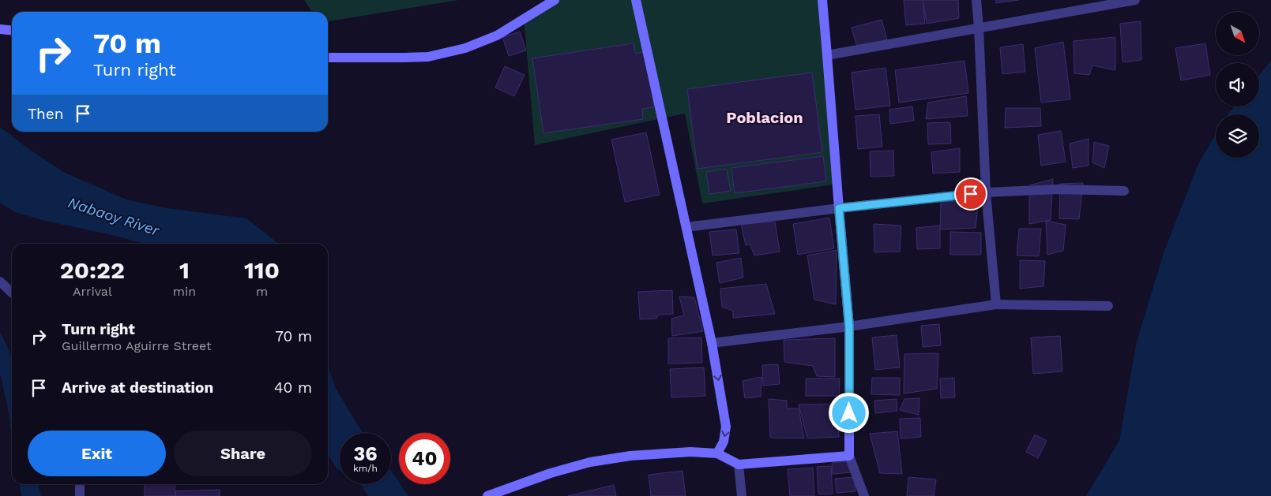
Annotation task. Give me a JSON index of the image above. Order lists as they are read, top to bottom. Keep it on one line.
{"districts":["Poblacion"],"water":["Nabaoy River"],"north":"bottom right","page":{"turn":["70 m","Turn right"],"then":"Then","eta":["20:22","Arrival","1","min","110","m"],"list":[{"name":"Turn right","note":"Guillermo Aguirre Street","value":"70 m"},{"name":"Arrive at destination","value":"40 m"}],"buttons":["Exit","Share"],"speed":"36 km/h","limit":"40"}}
